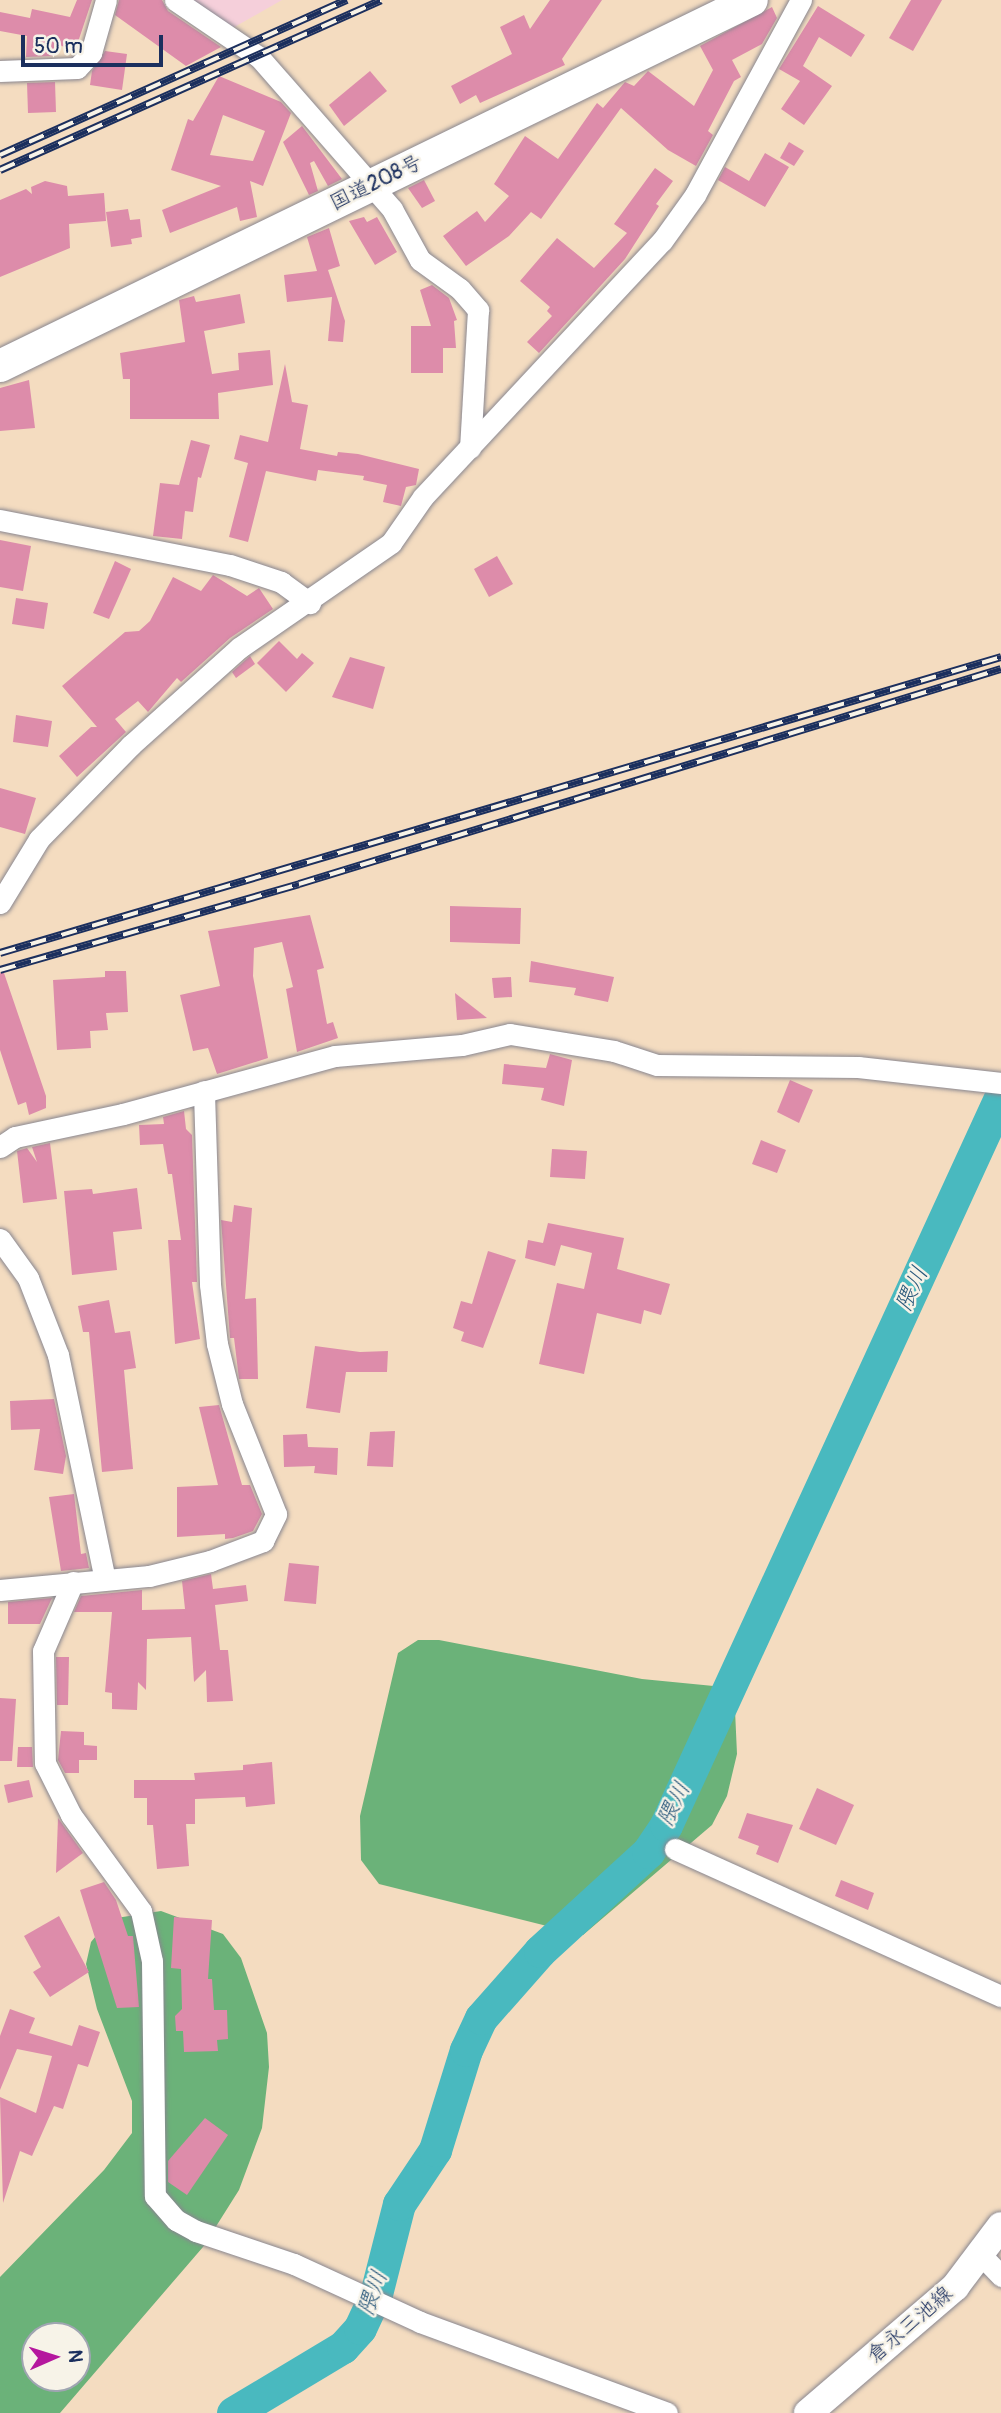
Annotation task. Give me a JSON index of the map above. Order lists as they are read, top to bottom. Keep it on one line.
{"streets":{"highway":["国道208号"],"main road":["倉永三池線"]},"water":["隈川"],"scale_bar":"50 m","north":"right"}
